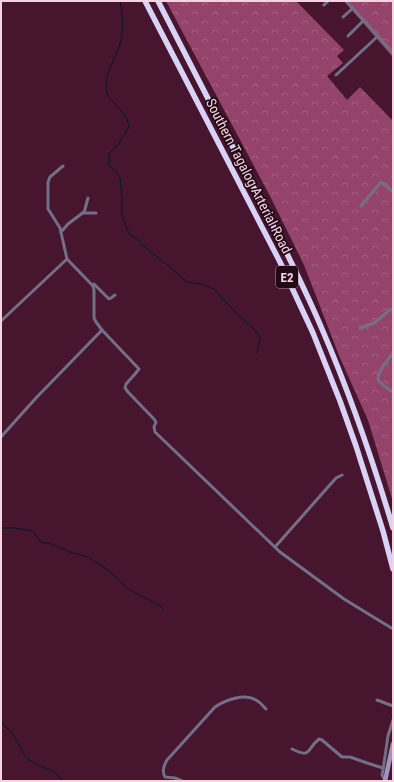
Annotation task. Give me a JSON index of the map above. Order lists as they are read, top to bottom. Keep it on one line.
{"streets":{"highway":["Southern Tagalog Arterial Road","E2"]}}
